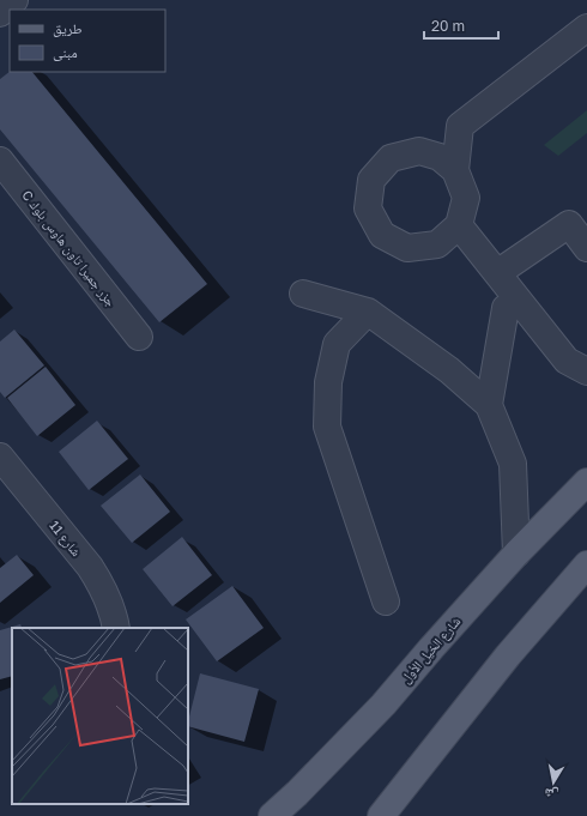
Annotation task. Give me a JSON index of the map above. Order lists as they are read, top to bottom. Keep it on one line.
{"streets":{"main road":["شارع الخيل الأول"],"street":["C جزر جميرا تاون هاوس بلوك","شارع 11"]},"legend":["طريق","مبنى"],"scale_bar":"20 m","north":"bottom"}
